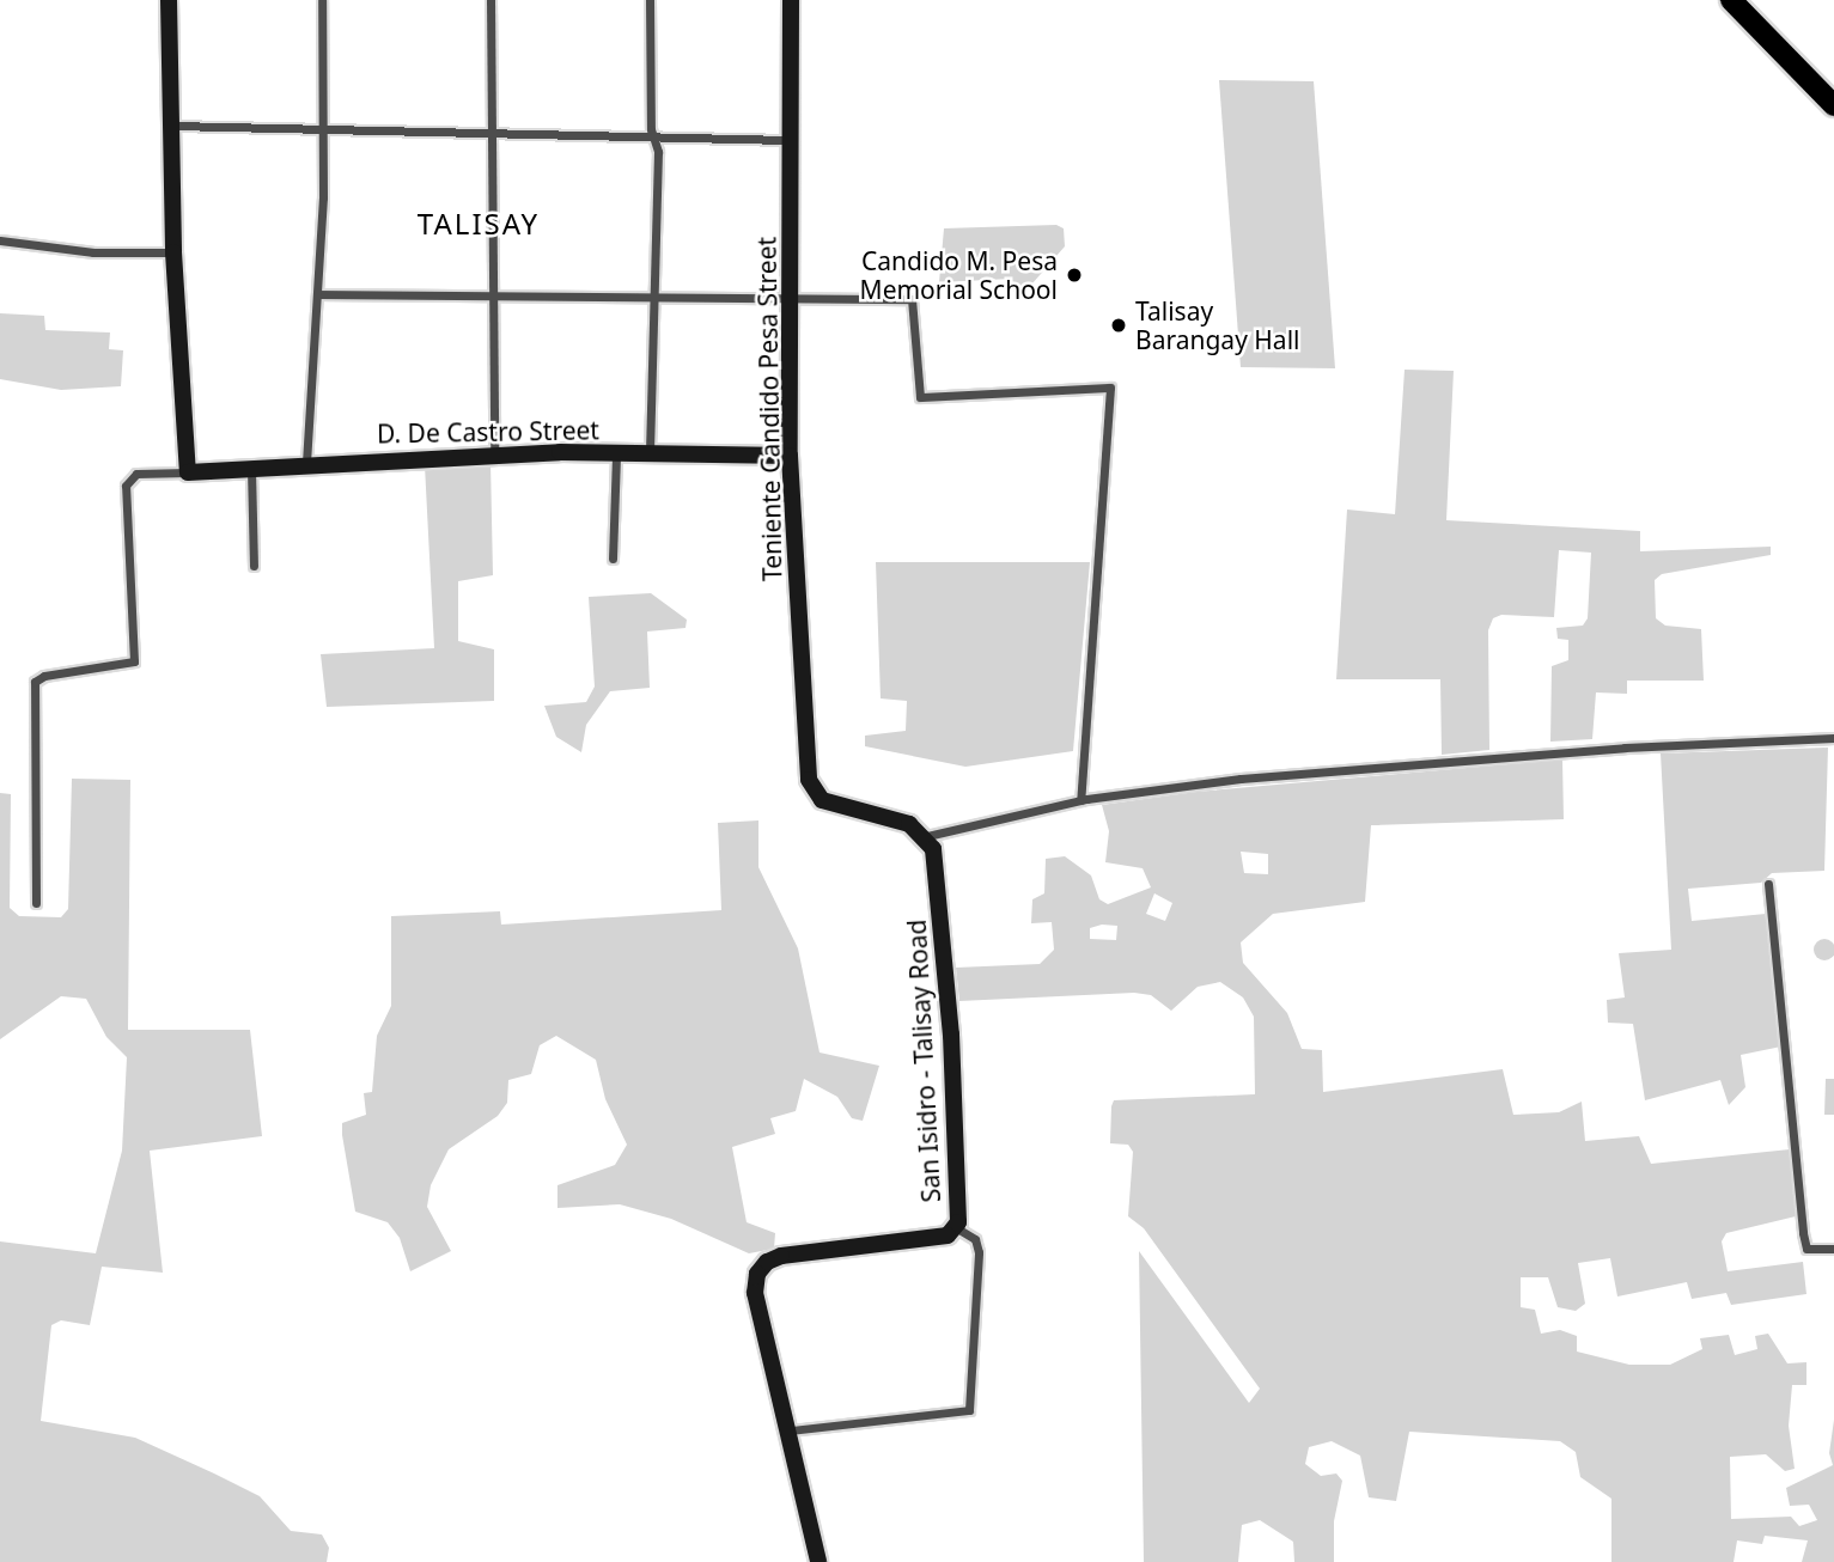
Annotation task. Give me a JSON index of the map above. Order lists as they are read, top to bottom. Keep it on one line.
{"streets":{"street":["Teniente Candido Pesa Street","D. De Castro Street","San Isidro - Talisay Road"]},"crossings":[["Teniente Candido Pesa Street","D. De Castro Street"],["Teniente Candido Pesa Street","San Isidro - Talisay Road"]],"districts":["TALISAY"],"places":["Candido M. Pesa Memorial School","Talisay Barangay Hall"]}
